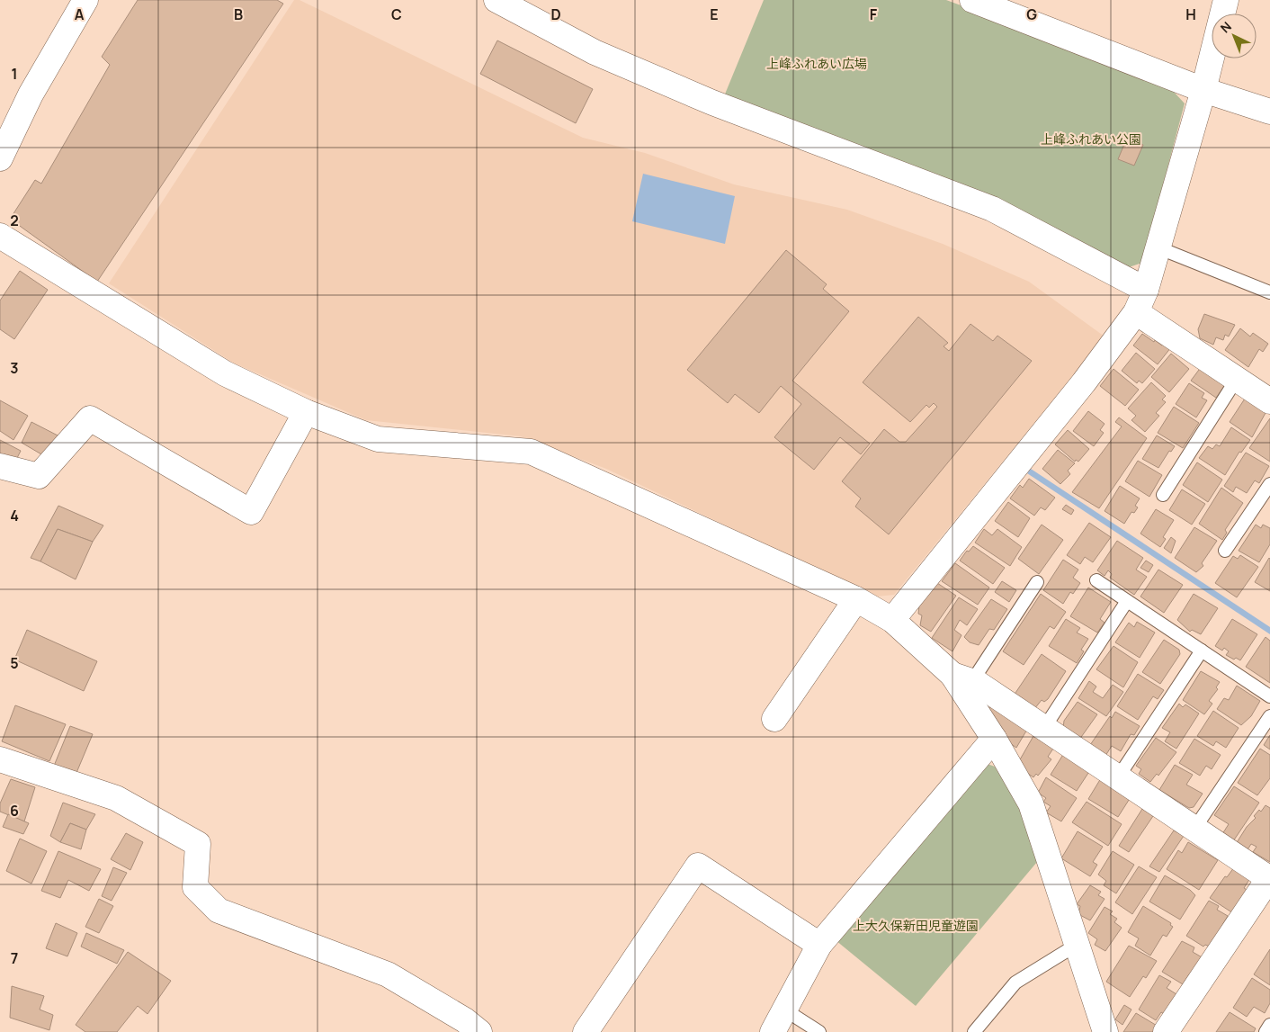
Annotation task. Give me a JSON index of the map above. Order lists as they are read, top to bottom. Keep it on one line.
{"parks":["上峰ふれあい広場","上峰ふれあい公園","上大久保新田児童遊園"],"north":"top left","grid":{"columns":["A","B","C","D","E","F","G","H"],"rows":["1","2","3","4","5","6","7"]}}
